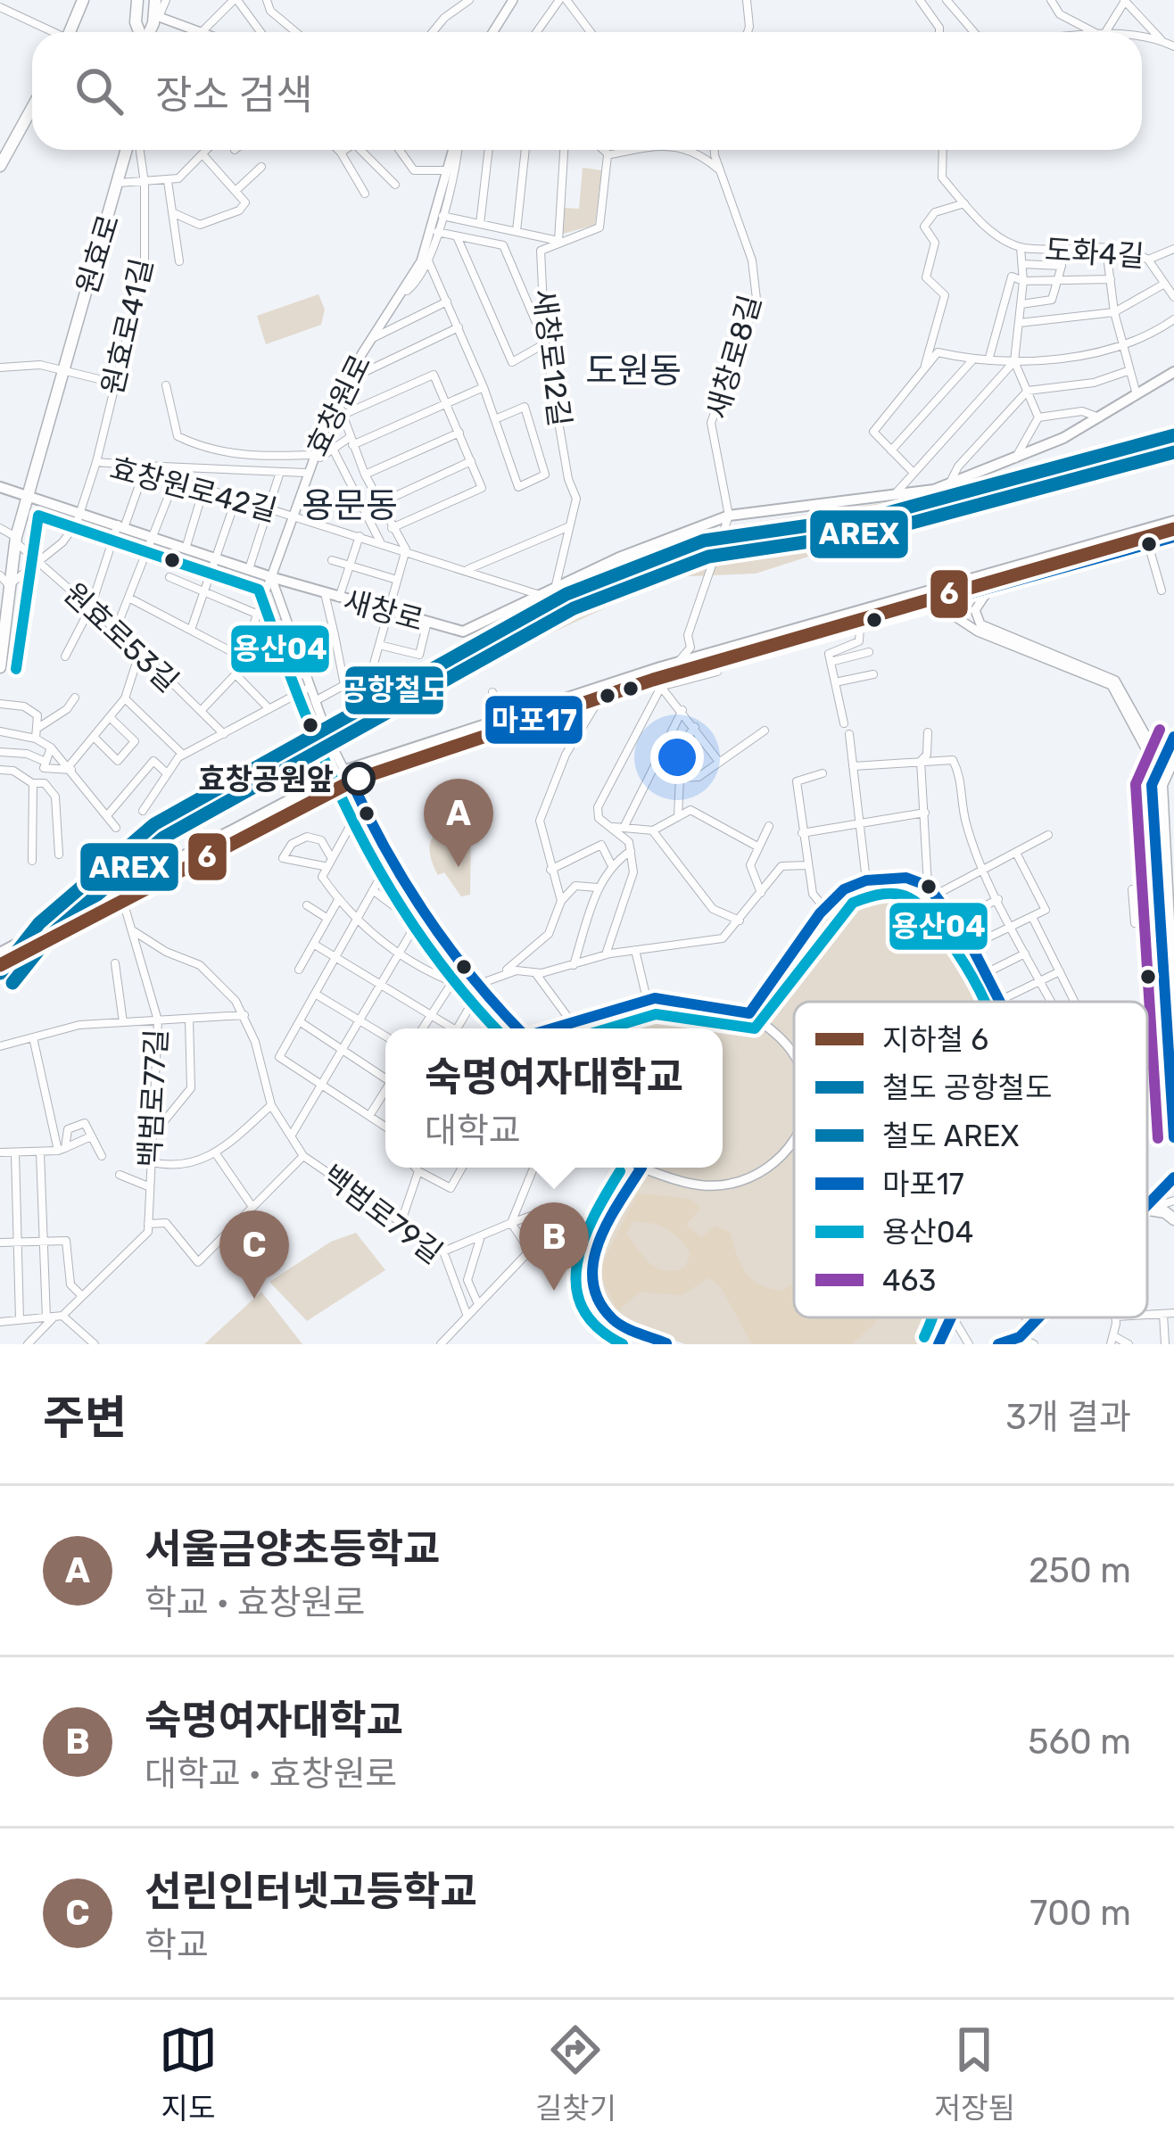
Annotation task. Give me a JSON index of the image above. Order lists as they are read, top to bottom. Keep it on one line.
{"streets":{"main road":["원효로","새창로"],"street":["도화4길","원효로41길","새창로8길","새창로12길","효창원로","효창원로42길","원효로53길","백범로77길","백범로79길"]},"crossings":[["원효로","새창로"],["원효로","원효로53길"],["원효로41길","효창원로42길"],["원효로41길","새창로"],["새창로8길","새창로"],["새창로12길","새창로"],["효창원로","효창원로42길"],["효창원로","새창로"],["효창원로42길","새창로"],["백범로77길","백범로79길"]],"districts":["도원동","용문동"],"places":["효창공원앞"],"lines":["rail line 공항철도","rail line AREX","transit line 용산04","metro line 6","transit line 마포17","transit line 463"],"legend":["지하철 6","철도 공항철도","철도 AREX","마포17","용산04","463"],"page":{"search":"장소 검색","pins":["A","B","C"],"popup":["숙명여자대학교","대학교"],"heading":["주변","3개 결과"],"list":[{"mark":"A","name":"서울금양초등학교","note":"학교 · 효창원로","value":"250 m"},{"mark":"B","name":"숙명여자대학교","note":"대학교 · 효창원로","value":"560 m"},{"mark":"C","name":"선린인터넷고등학교","note":"학교","value":"700 m"}],"nav":["지도","길찾기","저장됨"]}}
